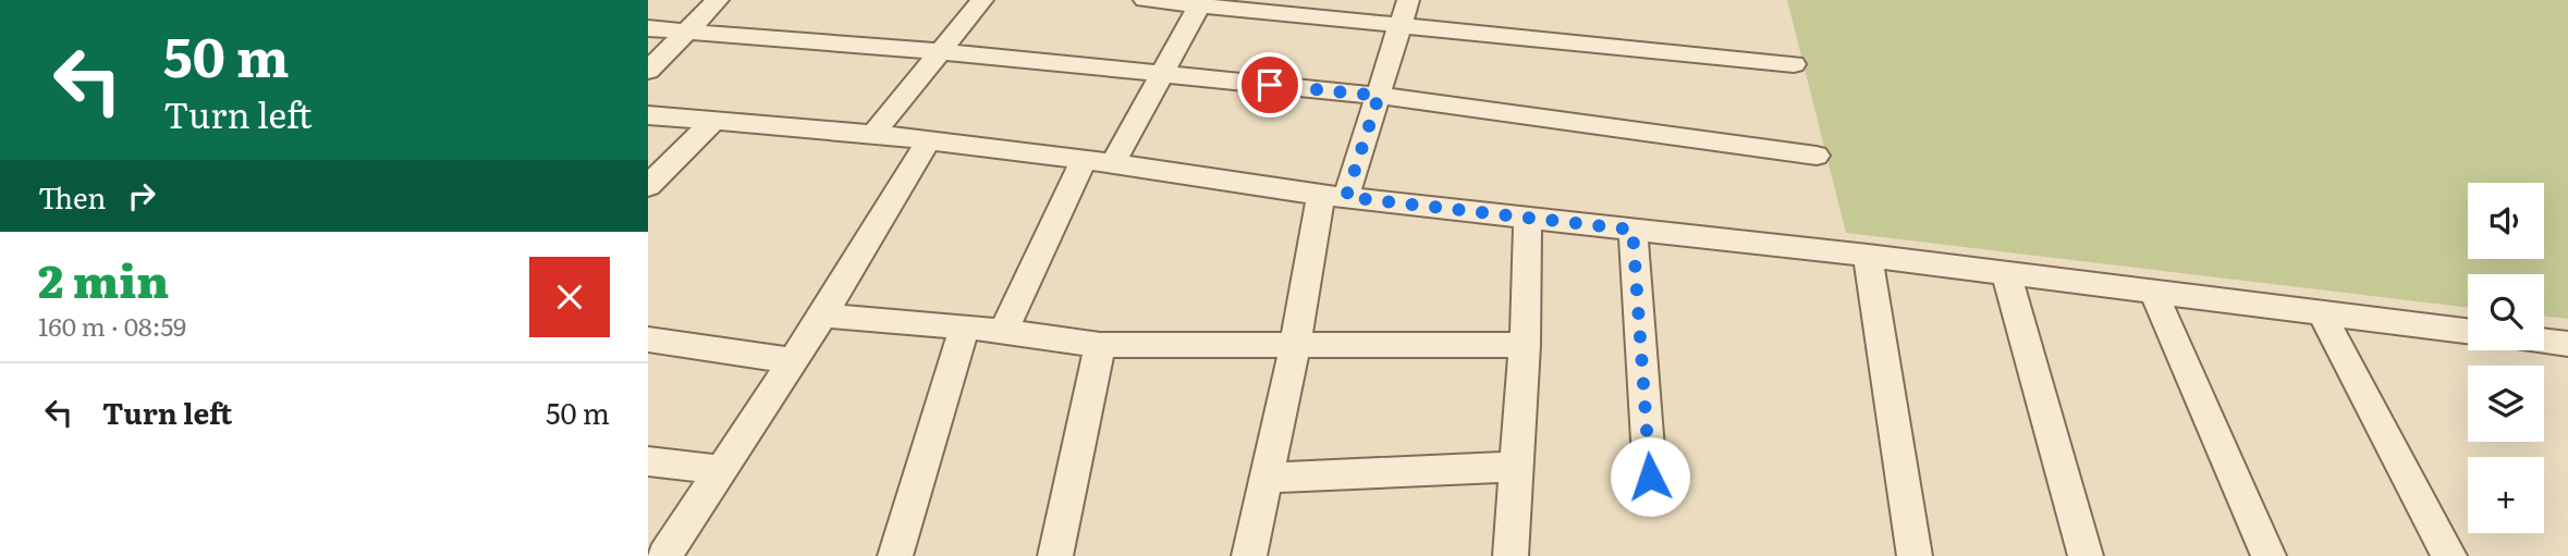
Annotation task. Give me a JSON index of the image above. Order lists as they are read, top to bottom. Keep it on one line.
{"page":{"turn":["50 m","Turn left"],"then":"Then","map_buttons":"+","heading":["2 min","160 m · 08:59"],"list":[{"name":"Turn left","value":"50 m"}]}}
